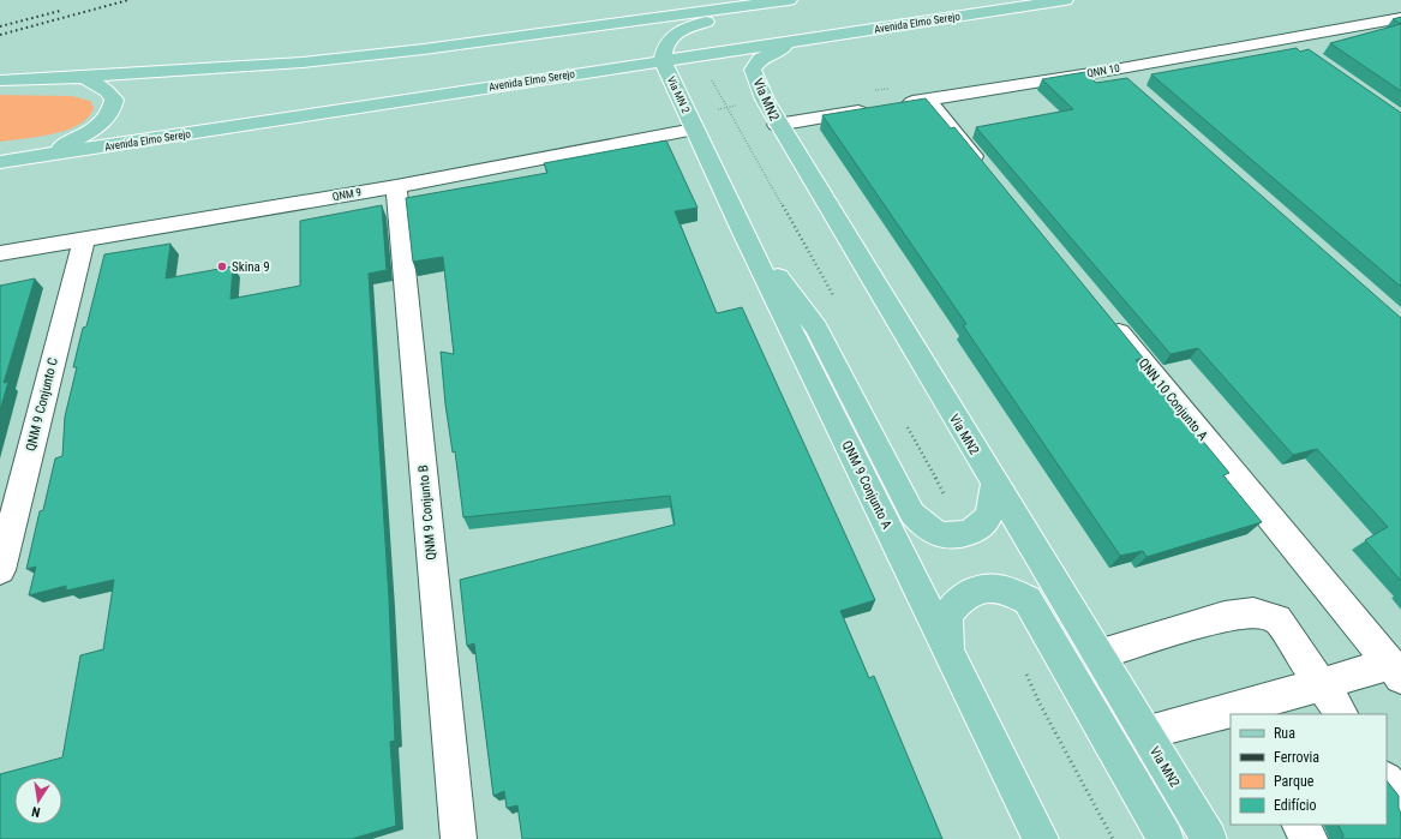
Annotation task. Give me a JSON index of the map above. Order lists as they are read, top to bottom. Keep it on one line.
{"streets":{"main road":["Avenida Elmo Serejo","Via MN 2","Via MN2","QNM 9 Conjunto A"],"street":["QNN 10","QNM 9","QNN 10 Conjunto A","QNM 9 Conjunto C","QNM 9 Conjunto B"]},"crossings":[["Avenida Elmo Serejo","Via MN 2"],["Avenida Elmo Serejo","Via MN2"],["Via MN 2","QNM 9"],["Via MN 2","QNM 9 Conjunto A"],["QNM 9","QNM 9 Conjunto C"],["QNM 9","QNM 9 Conjunto A"],["QNM 9","QNM 9 Conjunto B"]],"places":["Skina 9"],"legend":["Rua","Ferrovia","Parque","Edifício"],"north":"bottom"}
